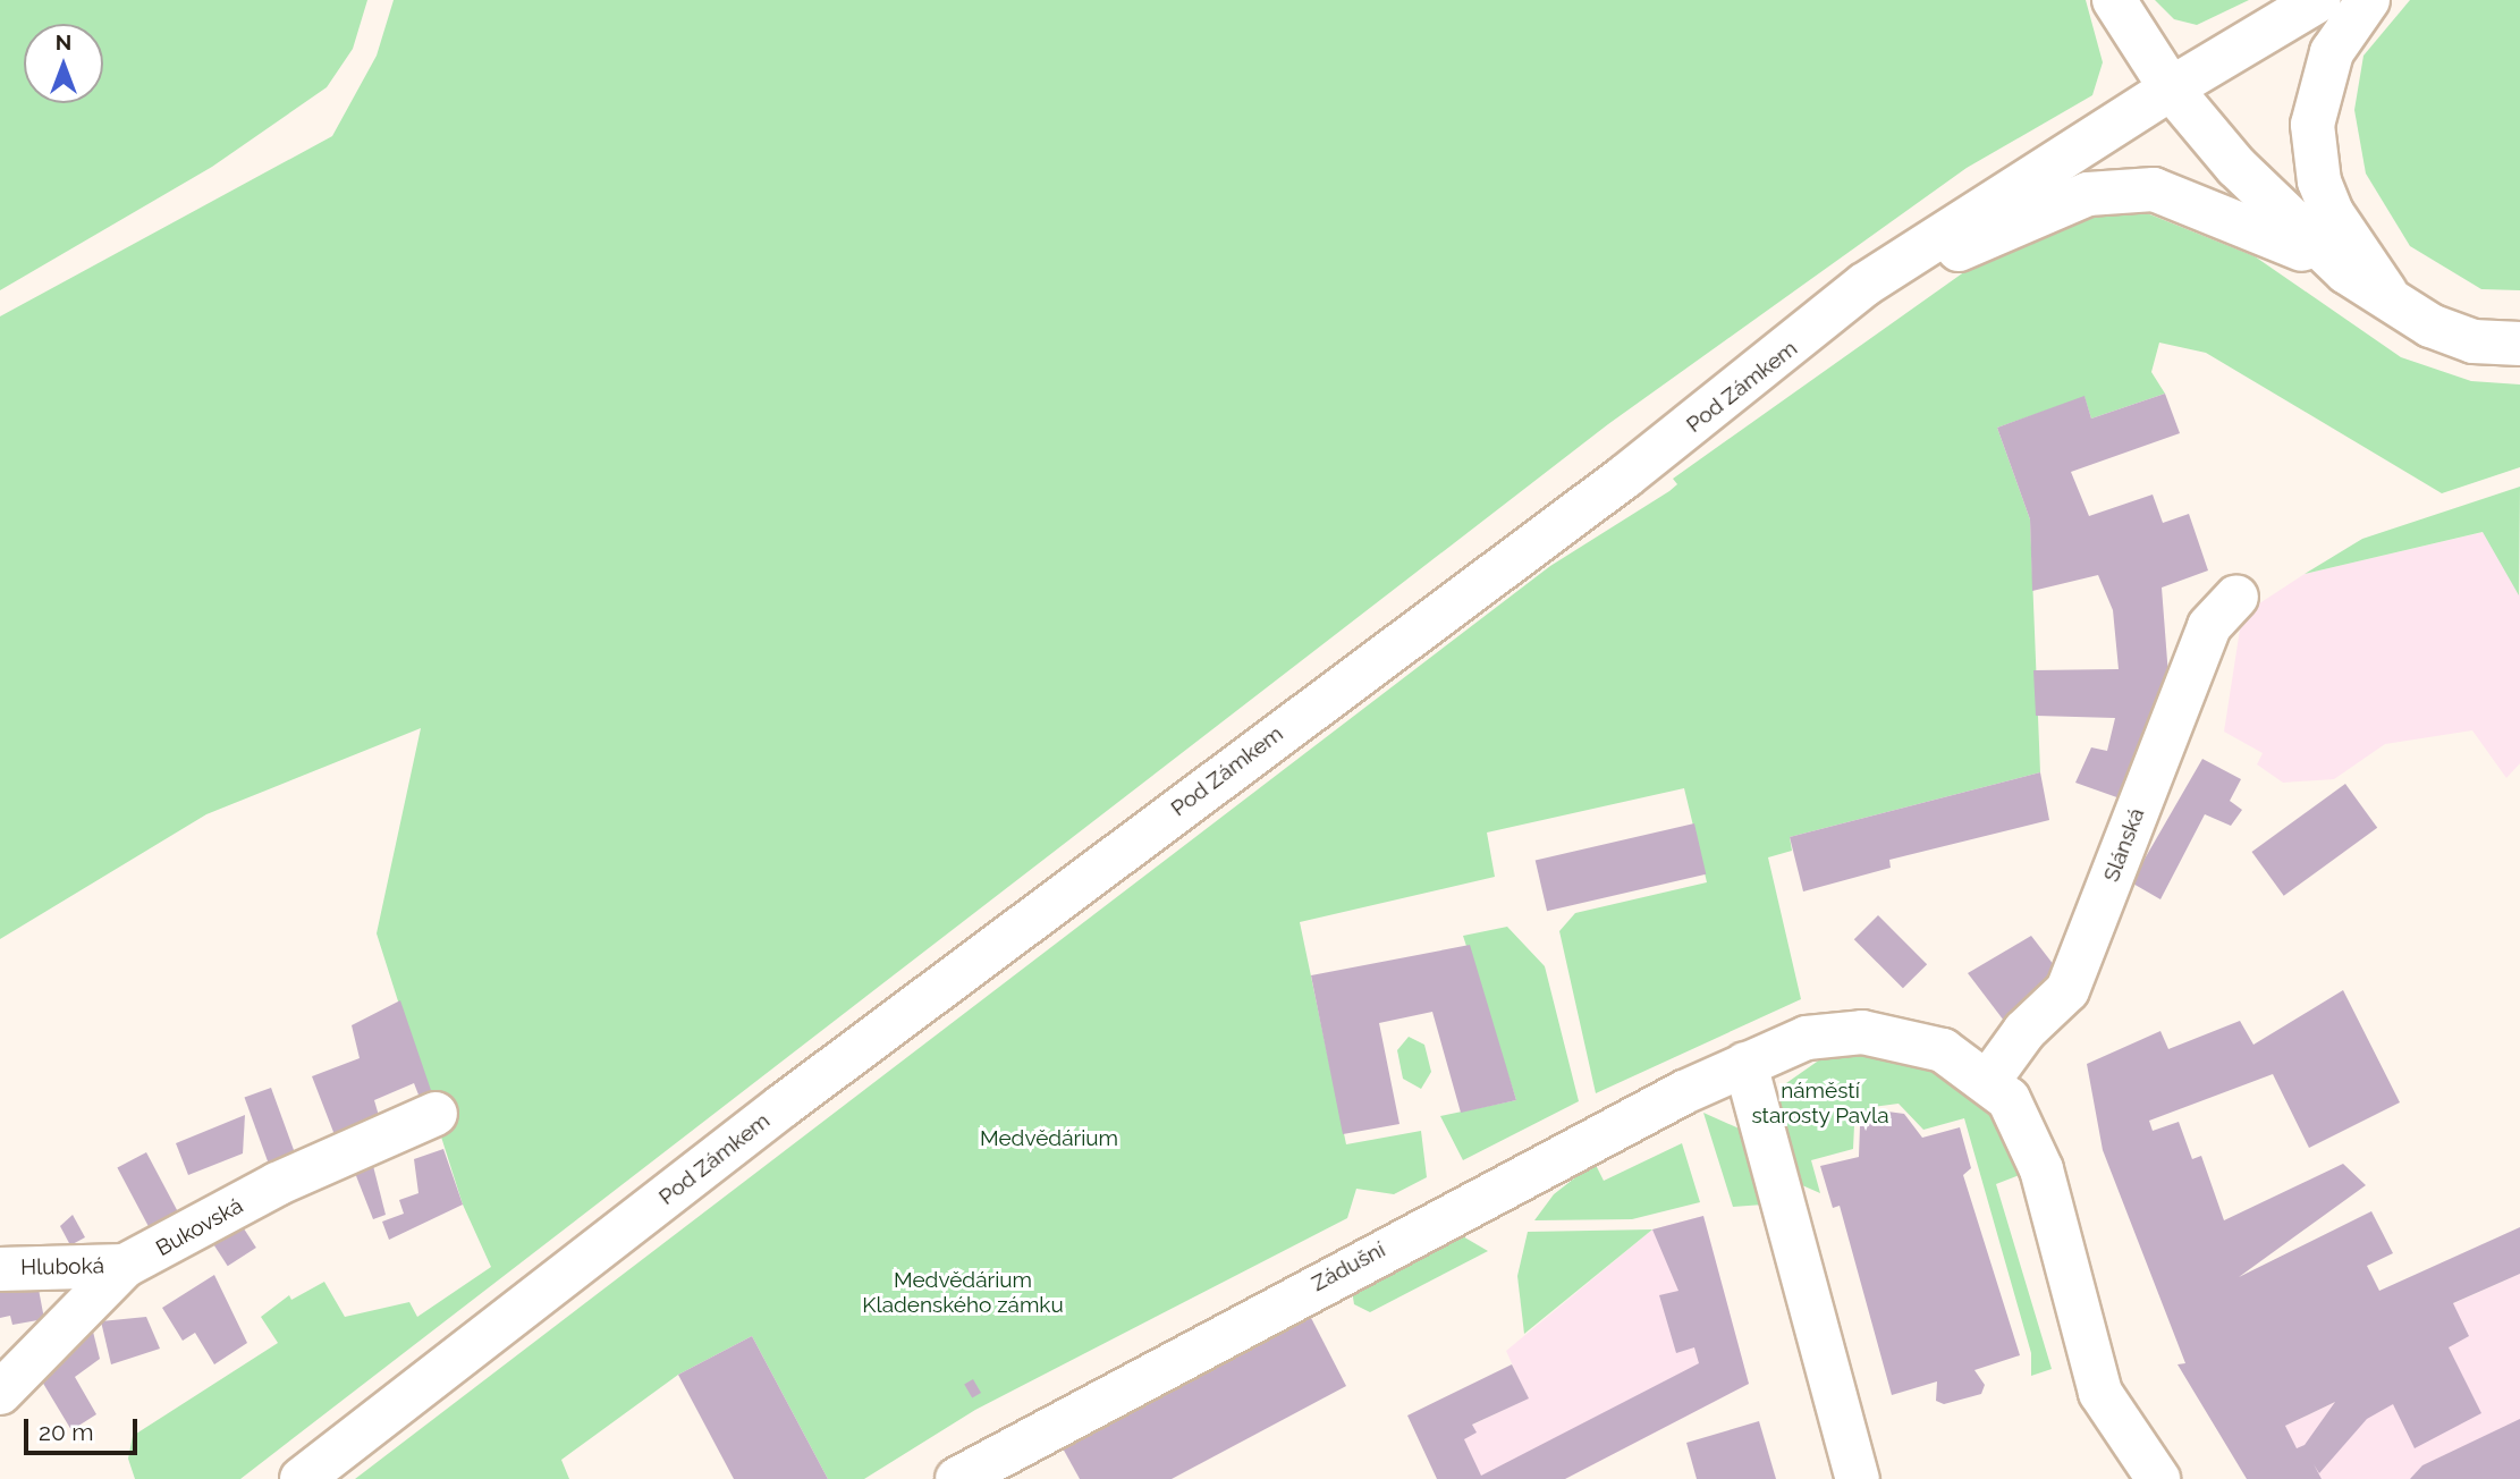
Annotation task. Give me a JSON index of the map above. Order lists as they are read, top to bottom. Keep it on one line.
{"streets":{"street":["Pod Zámkem","Slánská","Bukovská","Hluboká","Zádušní"]},"crossings":[["Bukovská","Hluboká"]],"parks":["náměstí starosty Pavla","Medvědárium","Medvědárium Kladenského zámku"],"scale_bar":"20 m","north":"top"}
